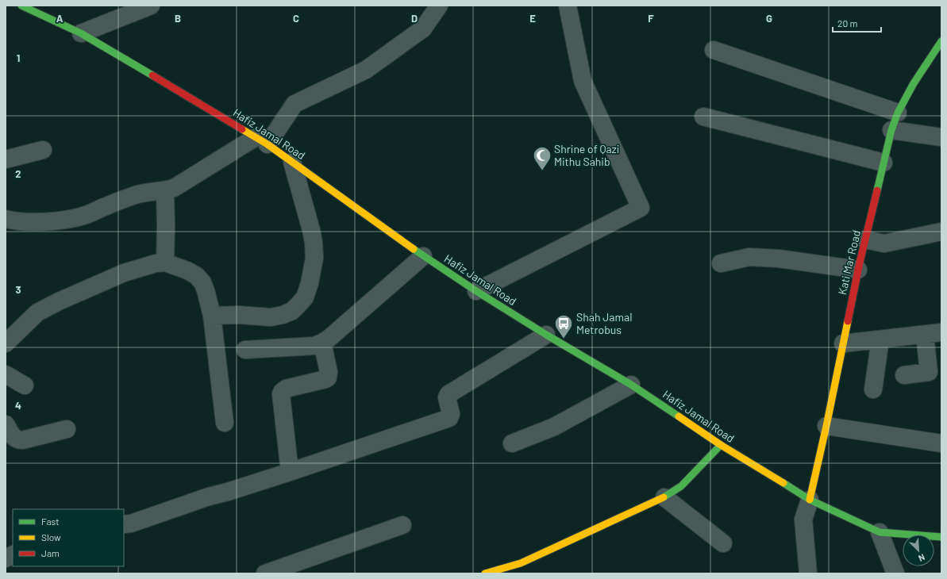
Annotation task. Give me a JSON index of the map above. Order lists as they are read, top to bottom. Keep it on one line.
{"streets":{"main road":["Hafiz Jamal Road","Kati Mar Road"]},"crossings":[["Hafiz Jamal Road","Kati Mar Road"]],"places":{"mosque":["Shrine of Qazi Mithu Sahib"],"bus stop":["Shah Jamal Metrobus"]},"legend":["Fast","Slow","Jam"],"scale_bar":"20 m","north":"bottom right","grid":{"columns":["A","B","C","D","E","F","G"],"rows":["1","2","3","4"]}}
